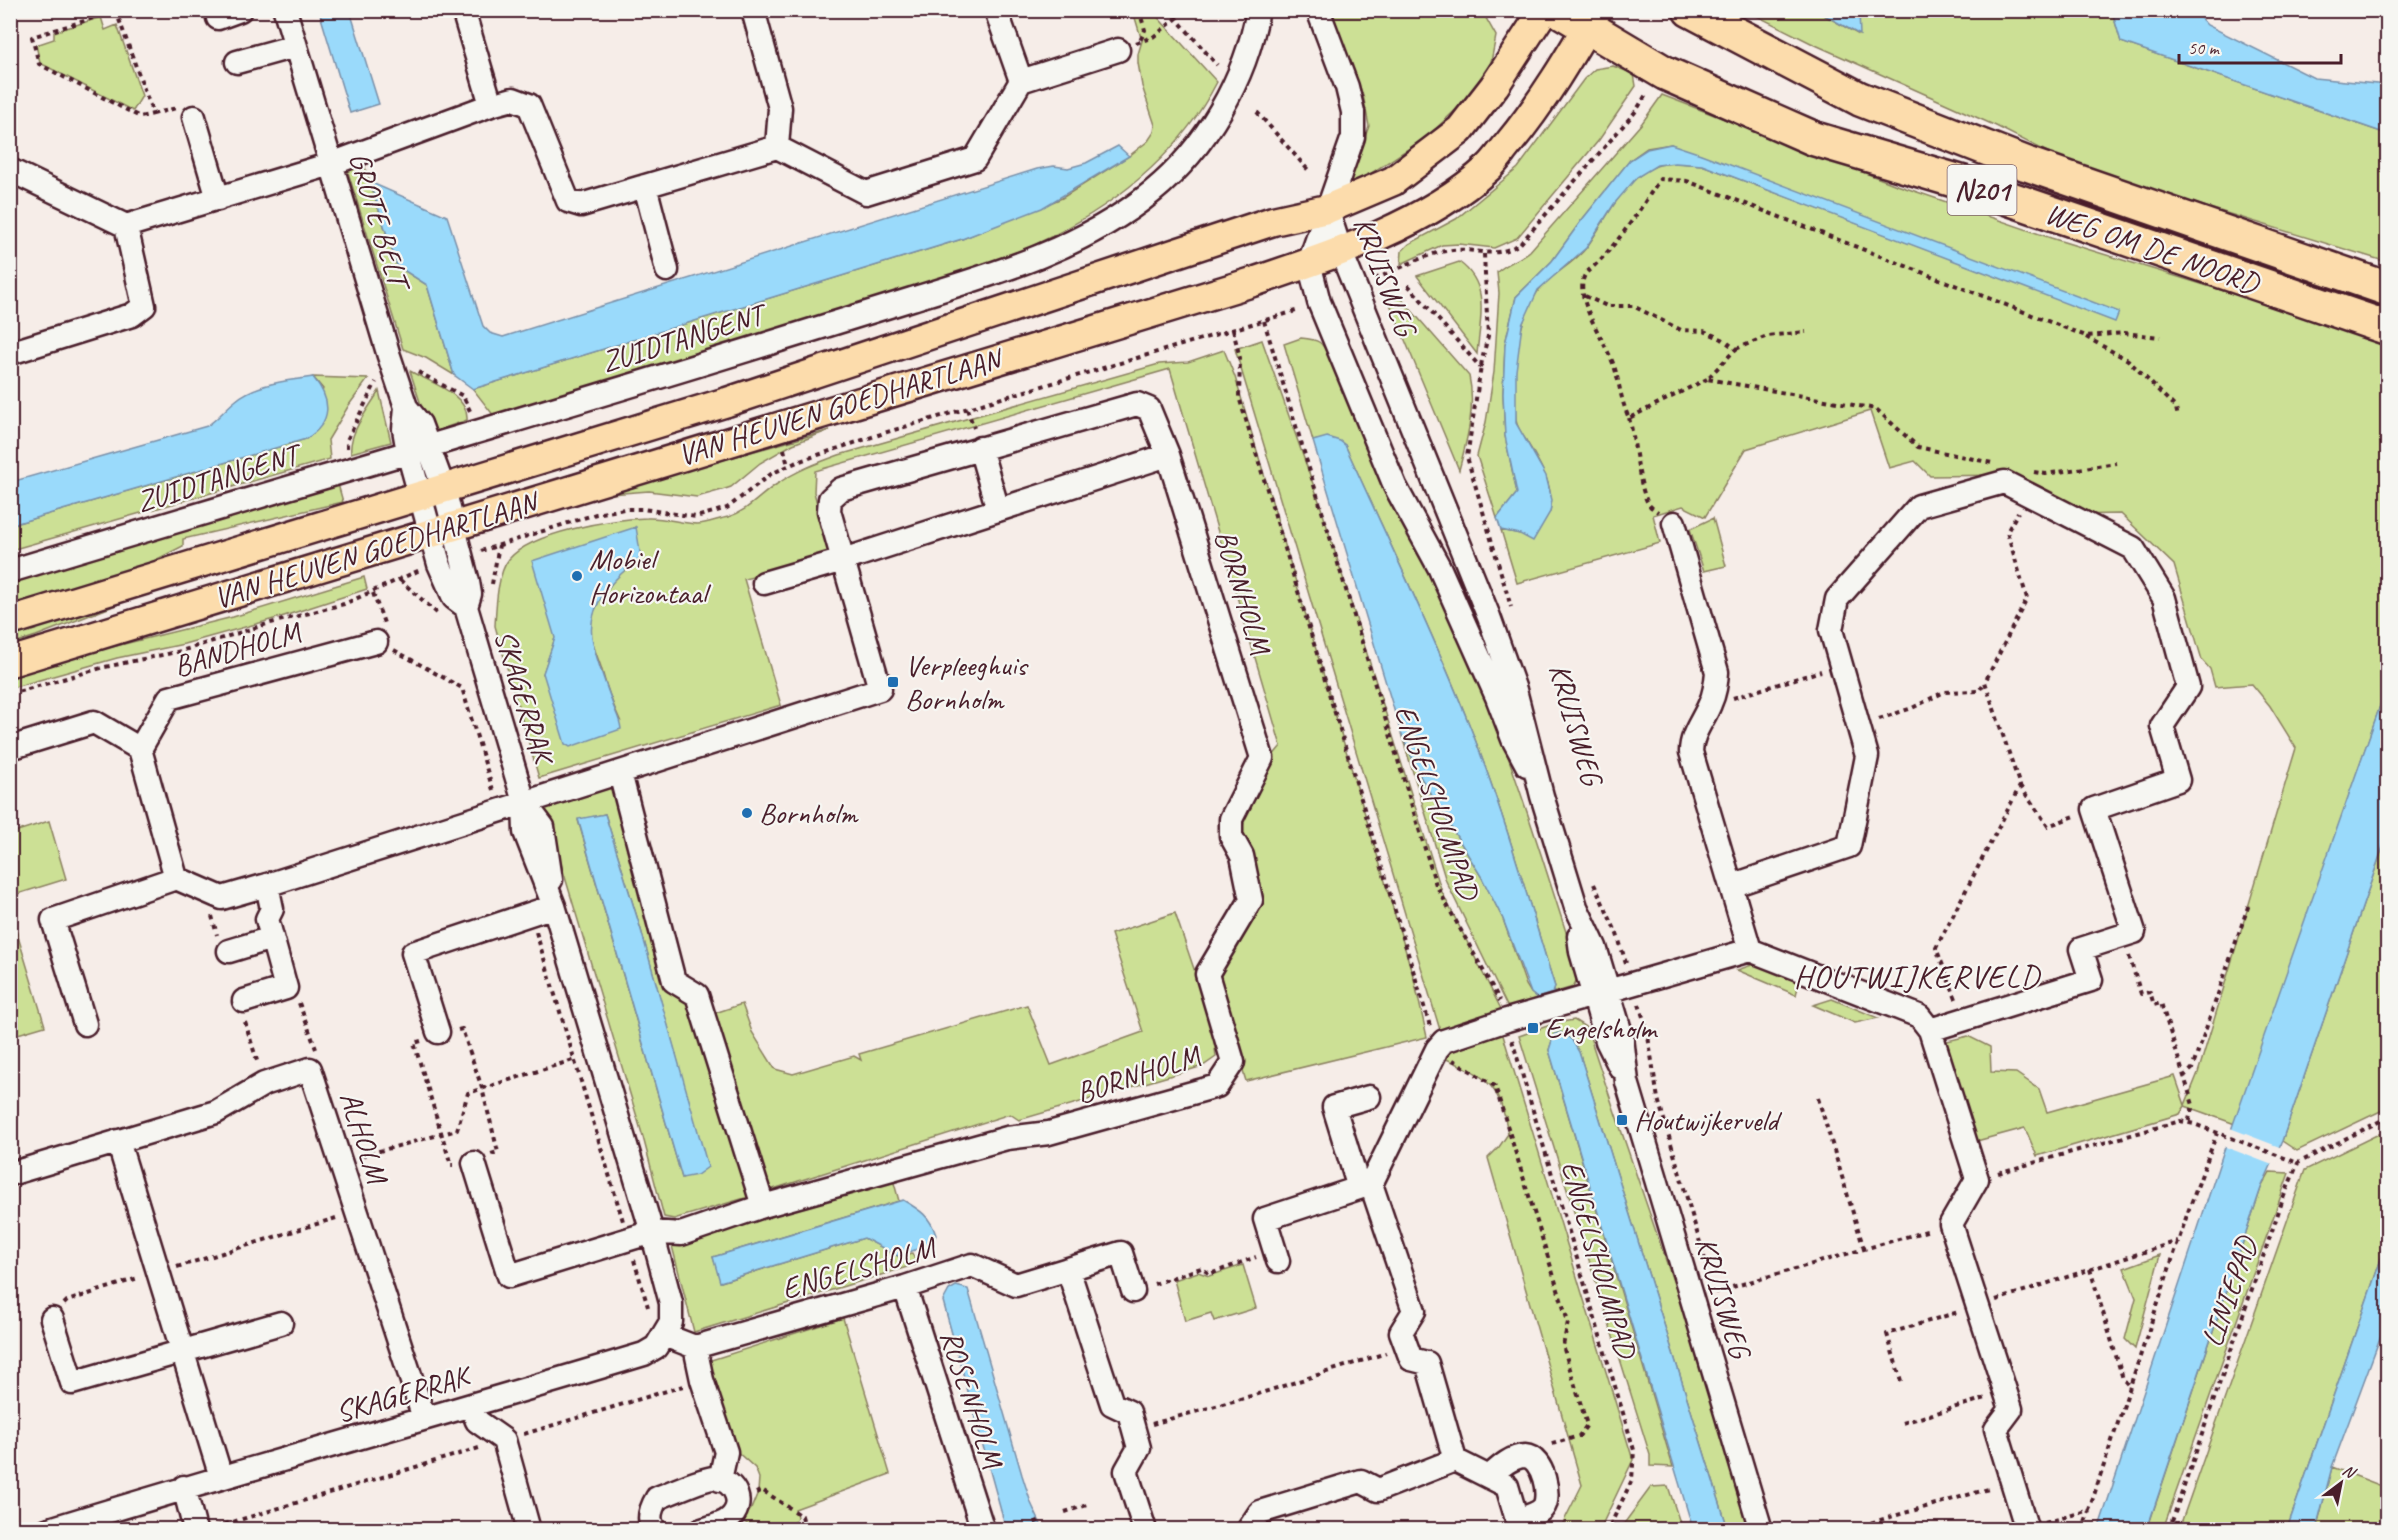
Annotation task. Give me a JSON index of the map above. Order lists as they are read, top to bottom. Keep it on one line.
{"streets":{"highway":["N201","WEG OM DE NOORD"],"main road":["VAN HEUVEN GOEDHARTLAAN"],"street":["GROTE BELT","KRUISWEG","ZUIDTANGENT","BORNHOLM","BANDHOLM","SKAGERRAK","ALHOLM","ENGELSHOLM","ROSENHOLM"],"path":["ENGELSHOLMPAD","LINIEPAD"]},"crossings":[["N201","WEG OM DE NOORD"],["N201","VAN HEUVEN GOEDHARTLAAN"],["GROTE BELT","ZUIDTANGENT"],["GROTE BELT","VAN HEUVEN GOEDHARTLAAN"],["GROTE BELT","SKAGERRAK"],["WEG OM DE NOORD","VAN HEUVEN GOEDHARTLAAN"],["KRUISWEG","VAN HEUVEN GOEDHARTLAAN"],["VAN HEUVEN GOEDHARTLAAN","SKAGERRAK"],["VAN HEUVEN GOEDHARTLAAN","ENGELSHOLMPAD"],["BORNHOLM","SKAGERRAK"],["SKAGERRAK","ALHOLM"],["ENGELSHOLM","ROSENHOLM"]],"districts":["HOUTWIJKERVELD"],"places":{"other":["Mobiel Horizontaal","Bornholm"],"transit":["Verpleeghuis Bornholm","Engelsholm","Houtwijkerveld"]},"scale_bar":"50 m","north":"top right"}
